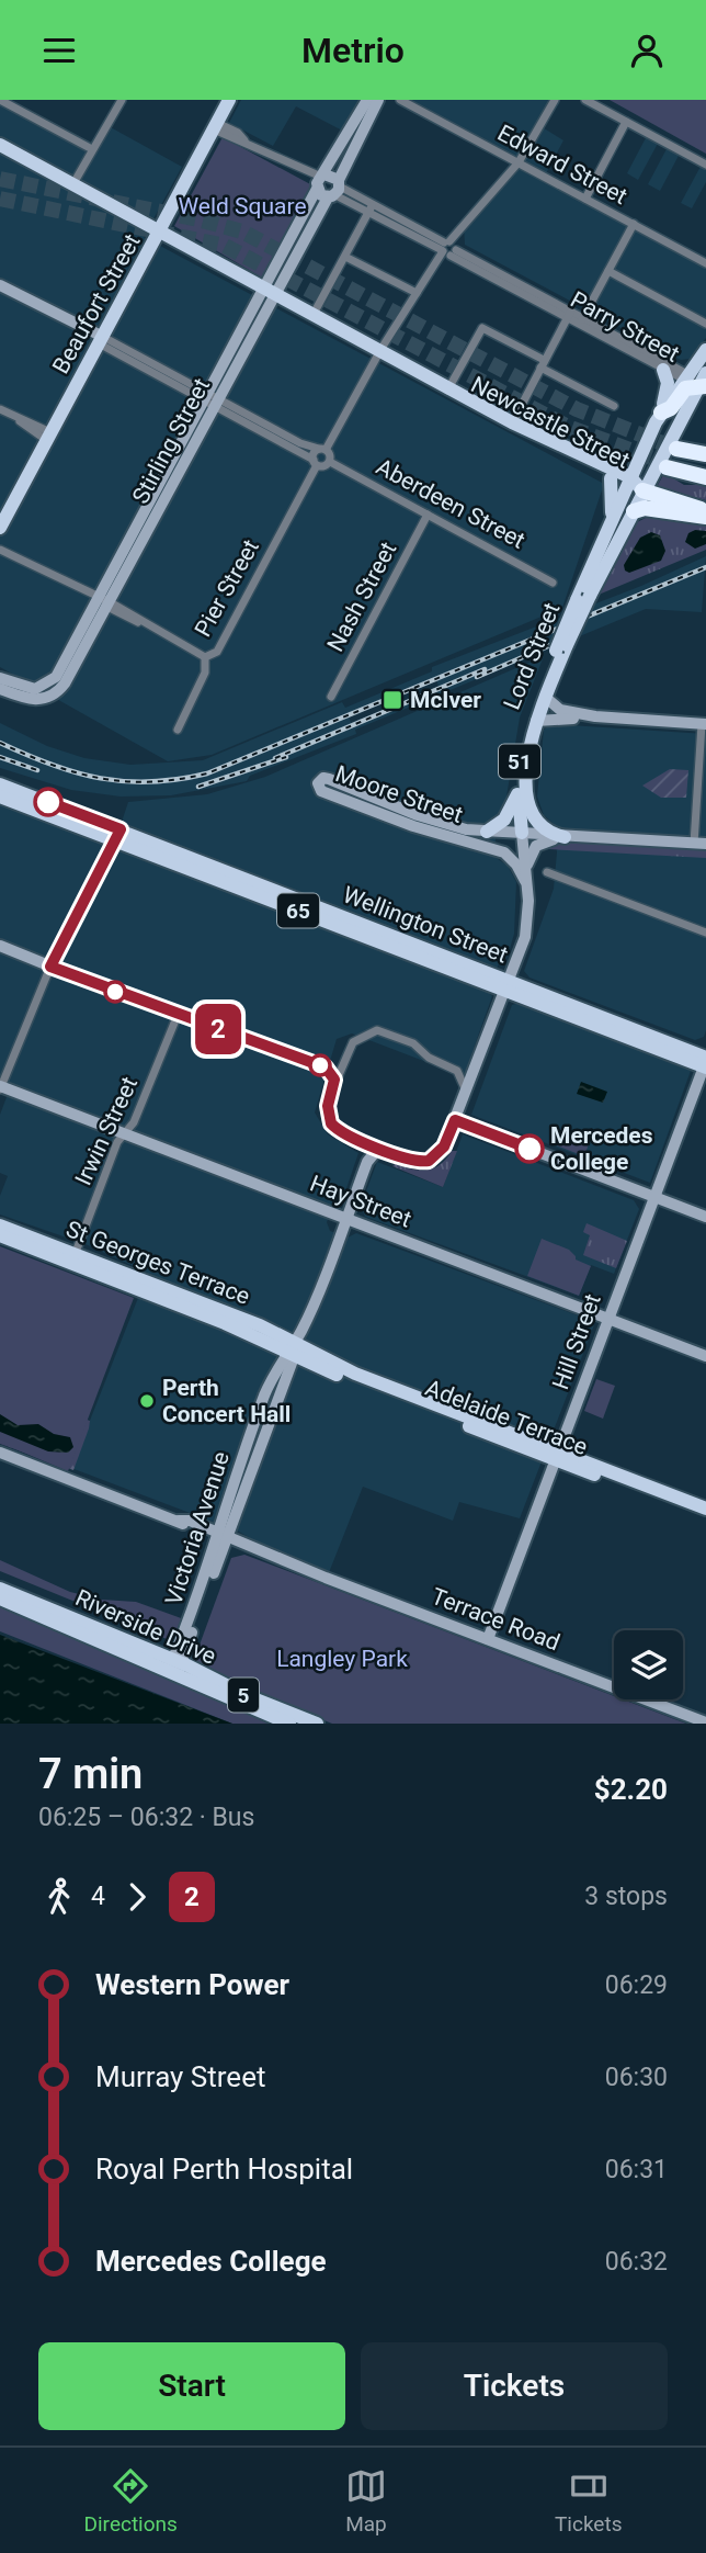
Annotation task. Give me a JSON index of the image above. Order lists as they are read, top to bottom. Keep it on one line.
{"streets":{"main road":["Beaufort Street","Newcastle Street","Lord Street","51","65","Wellington Street","St Georges Terrace","Adelaide Terrace","Riverside Drive","5"],"street":["Edward Street","Parry Street","Stirling Street","Aberdeen Street","Pier Street","Nash Street","Moore Street","Irwin Street","Hay Street","Hill Street","Victoria Avenue","Terrace Road"]},"crossings":[["Beaufort Street","Newcastle Street"],["Parry Street","Stirling Street"],["Parry Street","Lord Street"],["Newcastle Street","Stirling Street"],["Newcastle Street","Lord Street"],["Aberdeen Street","Nash Street"],["Lord Street","Moore Street"],["Lord Street","Wellington Street"],["Lord Street","Victoria Avenue"],["Wellington Street","Hill Street"],["Irwin Street","Hay Street"],["Irwin Street","St Georges Terrace"],["Hay Street","Hill Street"],["Hay Street","Victoria Avenue"],["St Georges Terrace","Adelaide Terrace"],["St Georges Terrace","Victoria Avenue"],["Hill Street","Adelaide Terrace"],["Hill Street","Terrace Road"],["Adelaide Terrace","Victoria Avenue"],["Victoria Avenue","Terrace Road"],["Victoria Avenue","Riverside Drive"]],"parks":["Weld Square","Langley Park"],"places":{"transit":["McIver"],"other":["Mercedes College","Perth Concert Hall"]},"lines":["bus line 2"],"page":{"header":"Metrio","on_map":"2","heading":["7 min","06:25 – 06:32 · Bus","$2.20"],"legs":["4","2","3 stops"],"list":[{"name":"Western Power","value":"06:29"},{"name":"Murray Street","value":"06:30"},{"name":"Royal Perth Hospital","value":"06:31"},{"name":"Mercedes College","value":"06:32"}],"buttons":["Start","Tickets"],"tabs":["Directions","Map","Tickets"]}}
